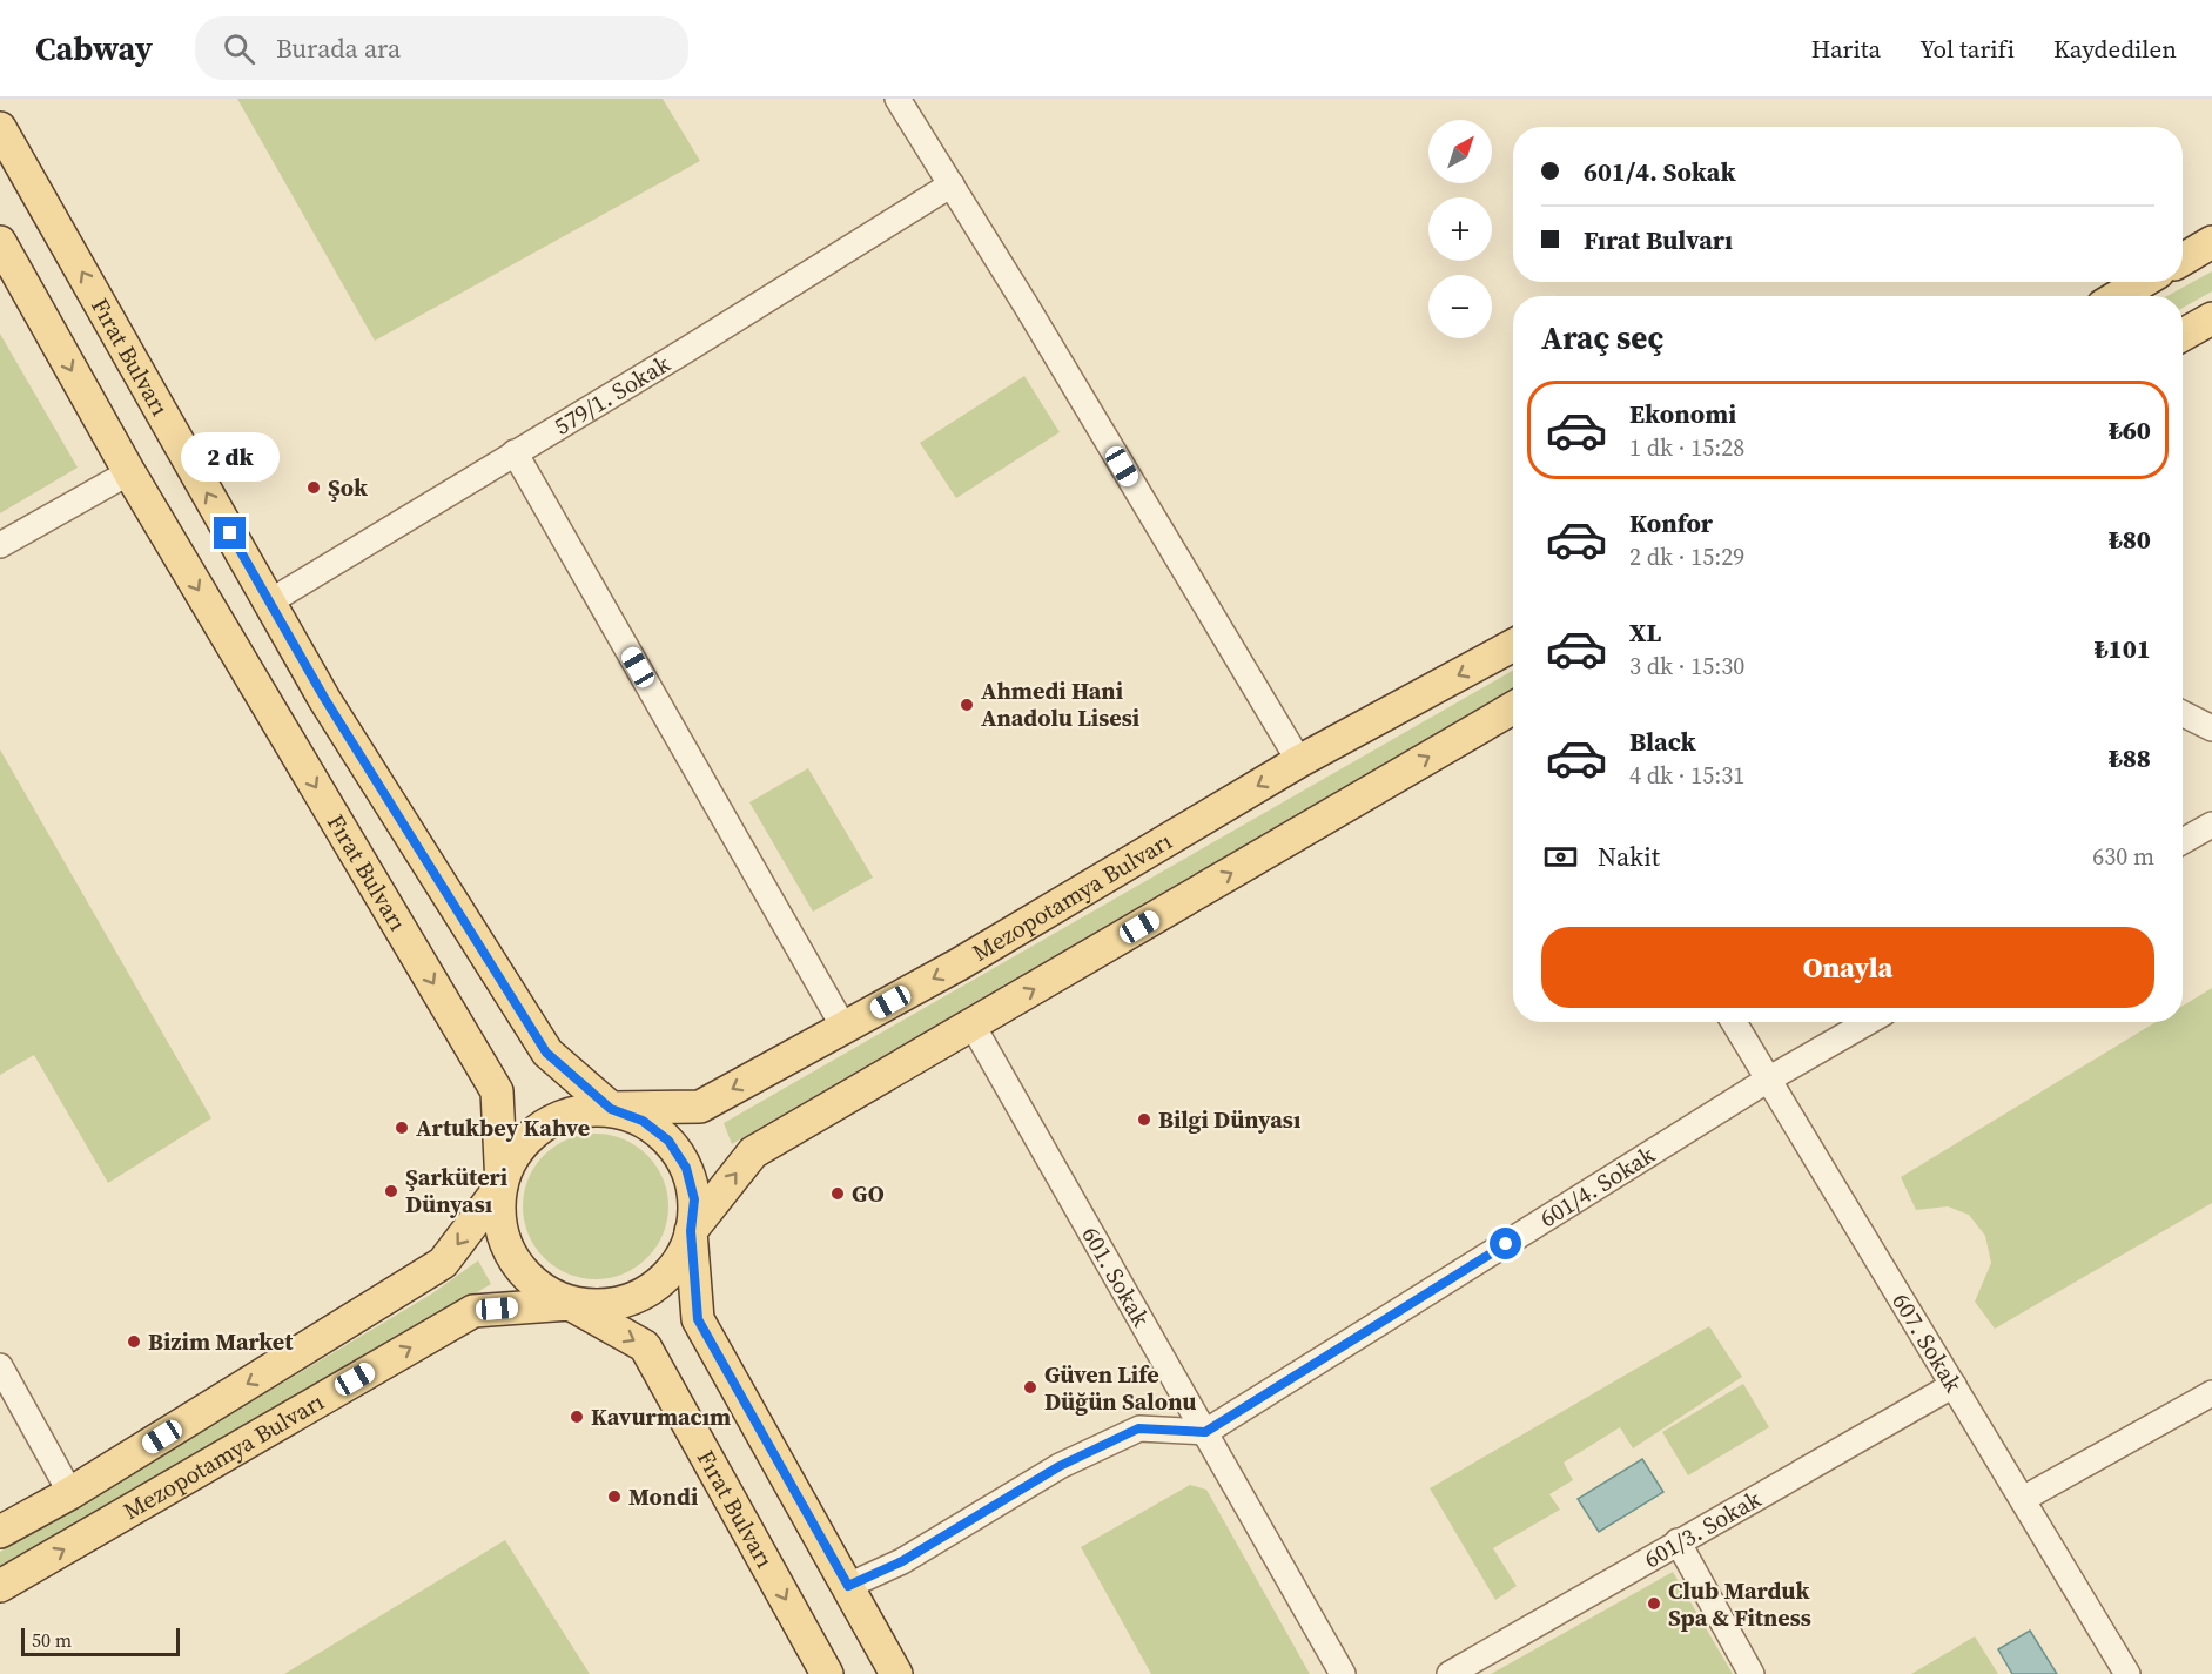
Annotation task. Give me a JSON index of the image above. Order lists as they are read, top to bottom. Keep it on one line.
{"streets":{"main road":["Fırat Bulvarı","Mezopotamya Bulvarı"],"street":["579/1. Sokak","601/4. Sokak","601. Sokak","607. Sokak","601/3. Sokak"]},"crossings":[["Fırat Bulvarı","579/1. Sokak"],["Fırat Bulvarı","Mezopotamya Bulvarı"],["601/4. Sokak","601. Sokak"],["601/4. Sokak","607. Sokak"],["607. Sokak","601/3. Sokak"]],"places":["Şok","Ahmedi Hani Anadolu Lisesi","Bilgi Dünyası","Artukbey Kahve","Şarküteri Dünyası","GO","Bizim Market","Güven Life Düğün Salonu","Kavurmacım","Mondi","Club Marduk Spa & Fitness"],"scale_bar":"50 m","north":"top right","page":{"header":"Cabway","search":"Burada ara","nav":["Harita","Yol tarifi","Kaydedilen"],"map_buttons":["+","−"],"banner":["601/4. Sokak","Fırat Bulvarı"],"heading":"Araç seç","list":[{"name":"Ekonomi","note":"1 dk · 15:28","value":"₺60"},{"name":"Konfor","note":"2 dk · 15:29","value":"₺80"},{"name":"XL","note":"3 dk · 15:30","value":"₺101"},{"name":"Black","note":"4 dk · 15:31","value":"₺88"}],"bubble":"2 dk","pay":["Nakit","630 m"],"buttons":"Onayla","scale":"50 m"}}
